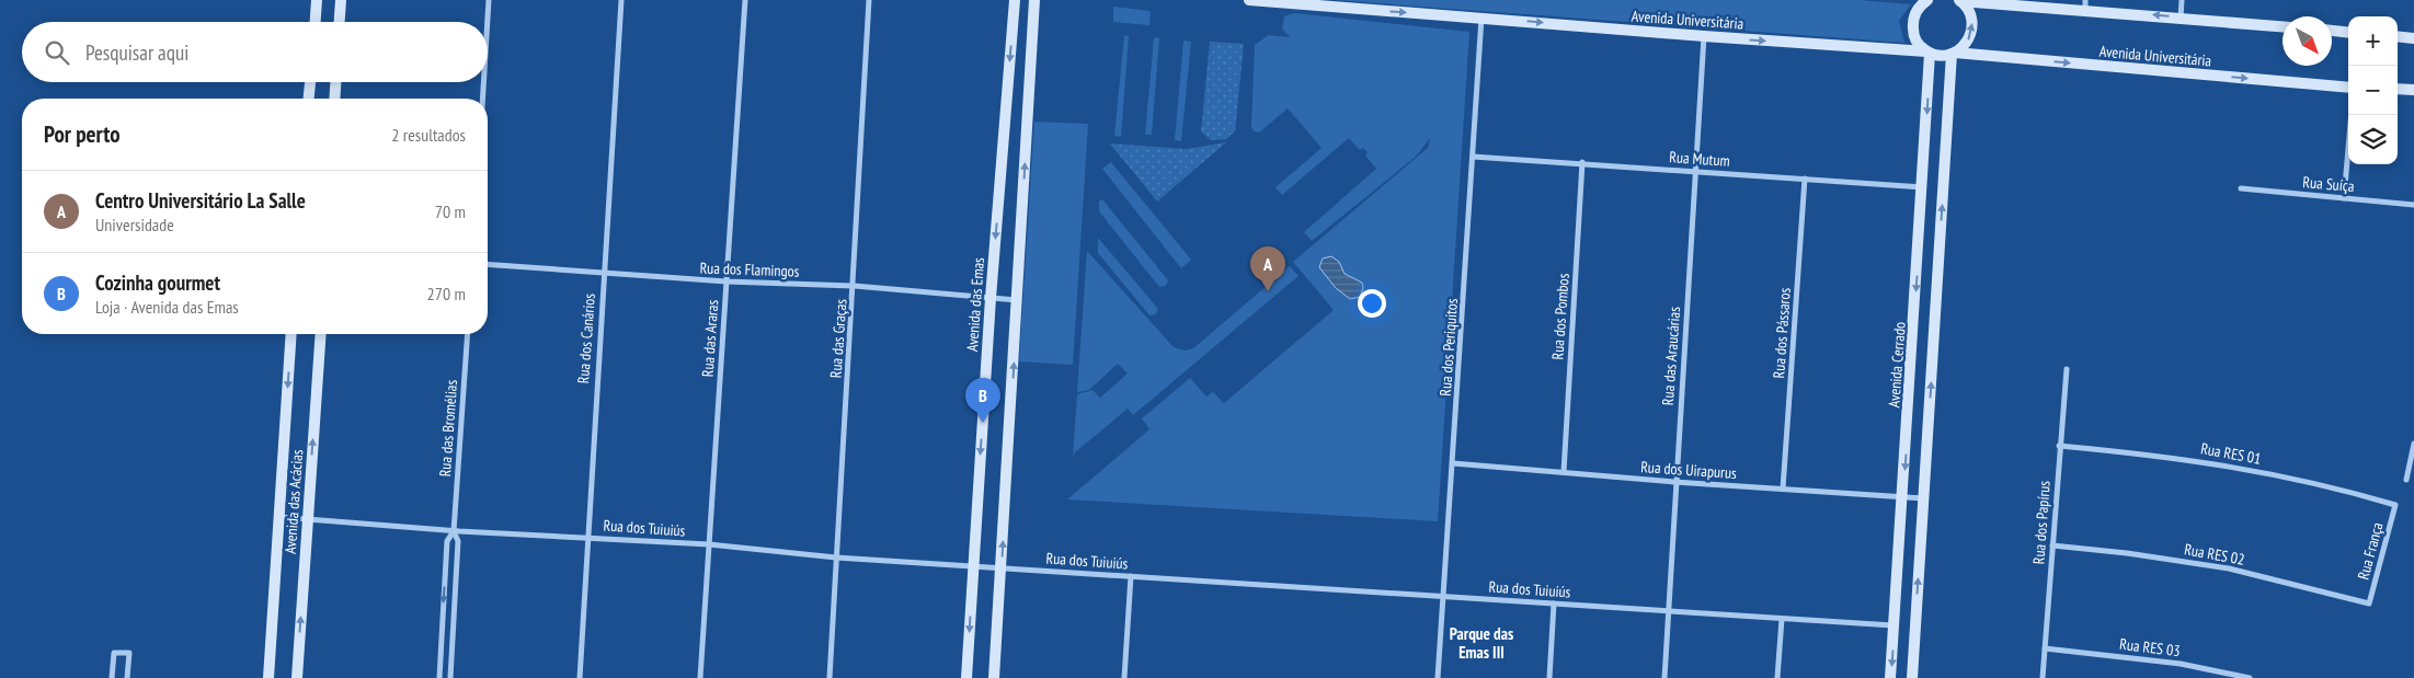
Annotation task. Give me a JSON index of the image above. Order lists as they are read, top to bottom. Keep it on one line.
{"streets":{"street":["Avenida Universitária","Rua Mutum","Rua Suíça","Rua dos Flamingos","Avenida das Emas","Rua dos Pombos","Rua dos Pássaros","Rua dos Canários","Rua das Araras","Rua das Graças","Rua dos Periquitos","Rua das Araucárias","Avenida Cerrado","Rua das Bromélias","Rua RES 01","Rua dos Uirapurus","Avenida das Acácias","Rua dos Papírus","Rua dos Tuiuiús","Rua França","Rua RES 02","Rua RES 03"]},"crossings":[["Avenida Universitária","Rua dos Periquitos"],["Avenida Universitária","Rua das Araucárias"],["Avenida Universitária","Avenida Cerrado"],["Rua Mutum","Rua dos Pombos"],["Rua Mutum","Rua dos Pássaros"],["Rua Mutum","Rua dos Periquitos"],["Rua Mutum","Rua das Araucárias"],["Rua Mutum","Avenida Cerrado"],["Rua dos Flamingos","Avenida das Emas"],["Rua dos Flamingos","Rua dos Canários"],["Rua dos Flamingos","Rua das Araras"],["Rua dos Flamingos","Rua das Graças"],["Avenida das Emas","Rua dos Tuiuiús"],["Rua dos Pombos","Rua dos Uirapurus"],["Rua dos Pássaros","Rua dos Uirapurus"],["Rua dos Canários","Rua dos Tuiuiús"],["Rua das Araras","Rua dos Tuiuiús"],["Rua das Graças","Rua dos Tuiuiús"],["Rua dos Periquitos","Rua dos Uirapurus"],["Rua dos Periquitos","Rua dos Tuiuiús"],["Rua das Araucárias","Rua dos Uirapurus"],["Rua das Araucárias","Rua dos Tuiuiús"],["Avenida Cerrado","Rua dos Uirapurus"],["Avenida Cerrado","Rua dos Tuiuiús"],["Rua das Bromélias","Rua dos Tuiuiús"],["Rua RES 01","Rua dos Papírus"],["Rua RES 01","Rua França"],["Avenida das Acácias","Rua dos Tuiuiús"],["Rua dos Papírus","Rua RES 02"],["Rua dos Papírus","Rua RES 03"],["Rua França","Rua RES 02"]],"districts":["Parque das Emas III"],"north":"bottom right","page":{"map_buttons":["+","−"],"search":"Pesquisar aqui","heading":["Por perto","2 resultados"],"list":[{"mark":"A","name":"Centro Universitário La Salle","note":"Universidade","value":"70 m"},{"mark":"B","name":"Cozinha gourmet","note":"Loja · Avenida das Emas","value":"270 m"}],"pins":["A","B"]}}
